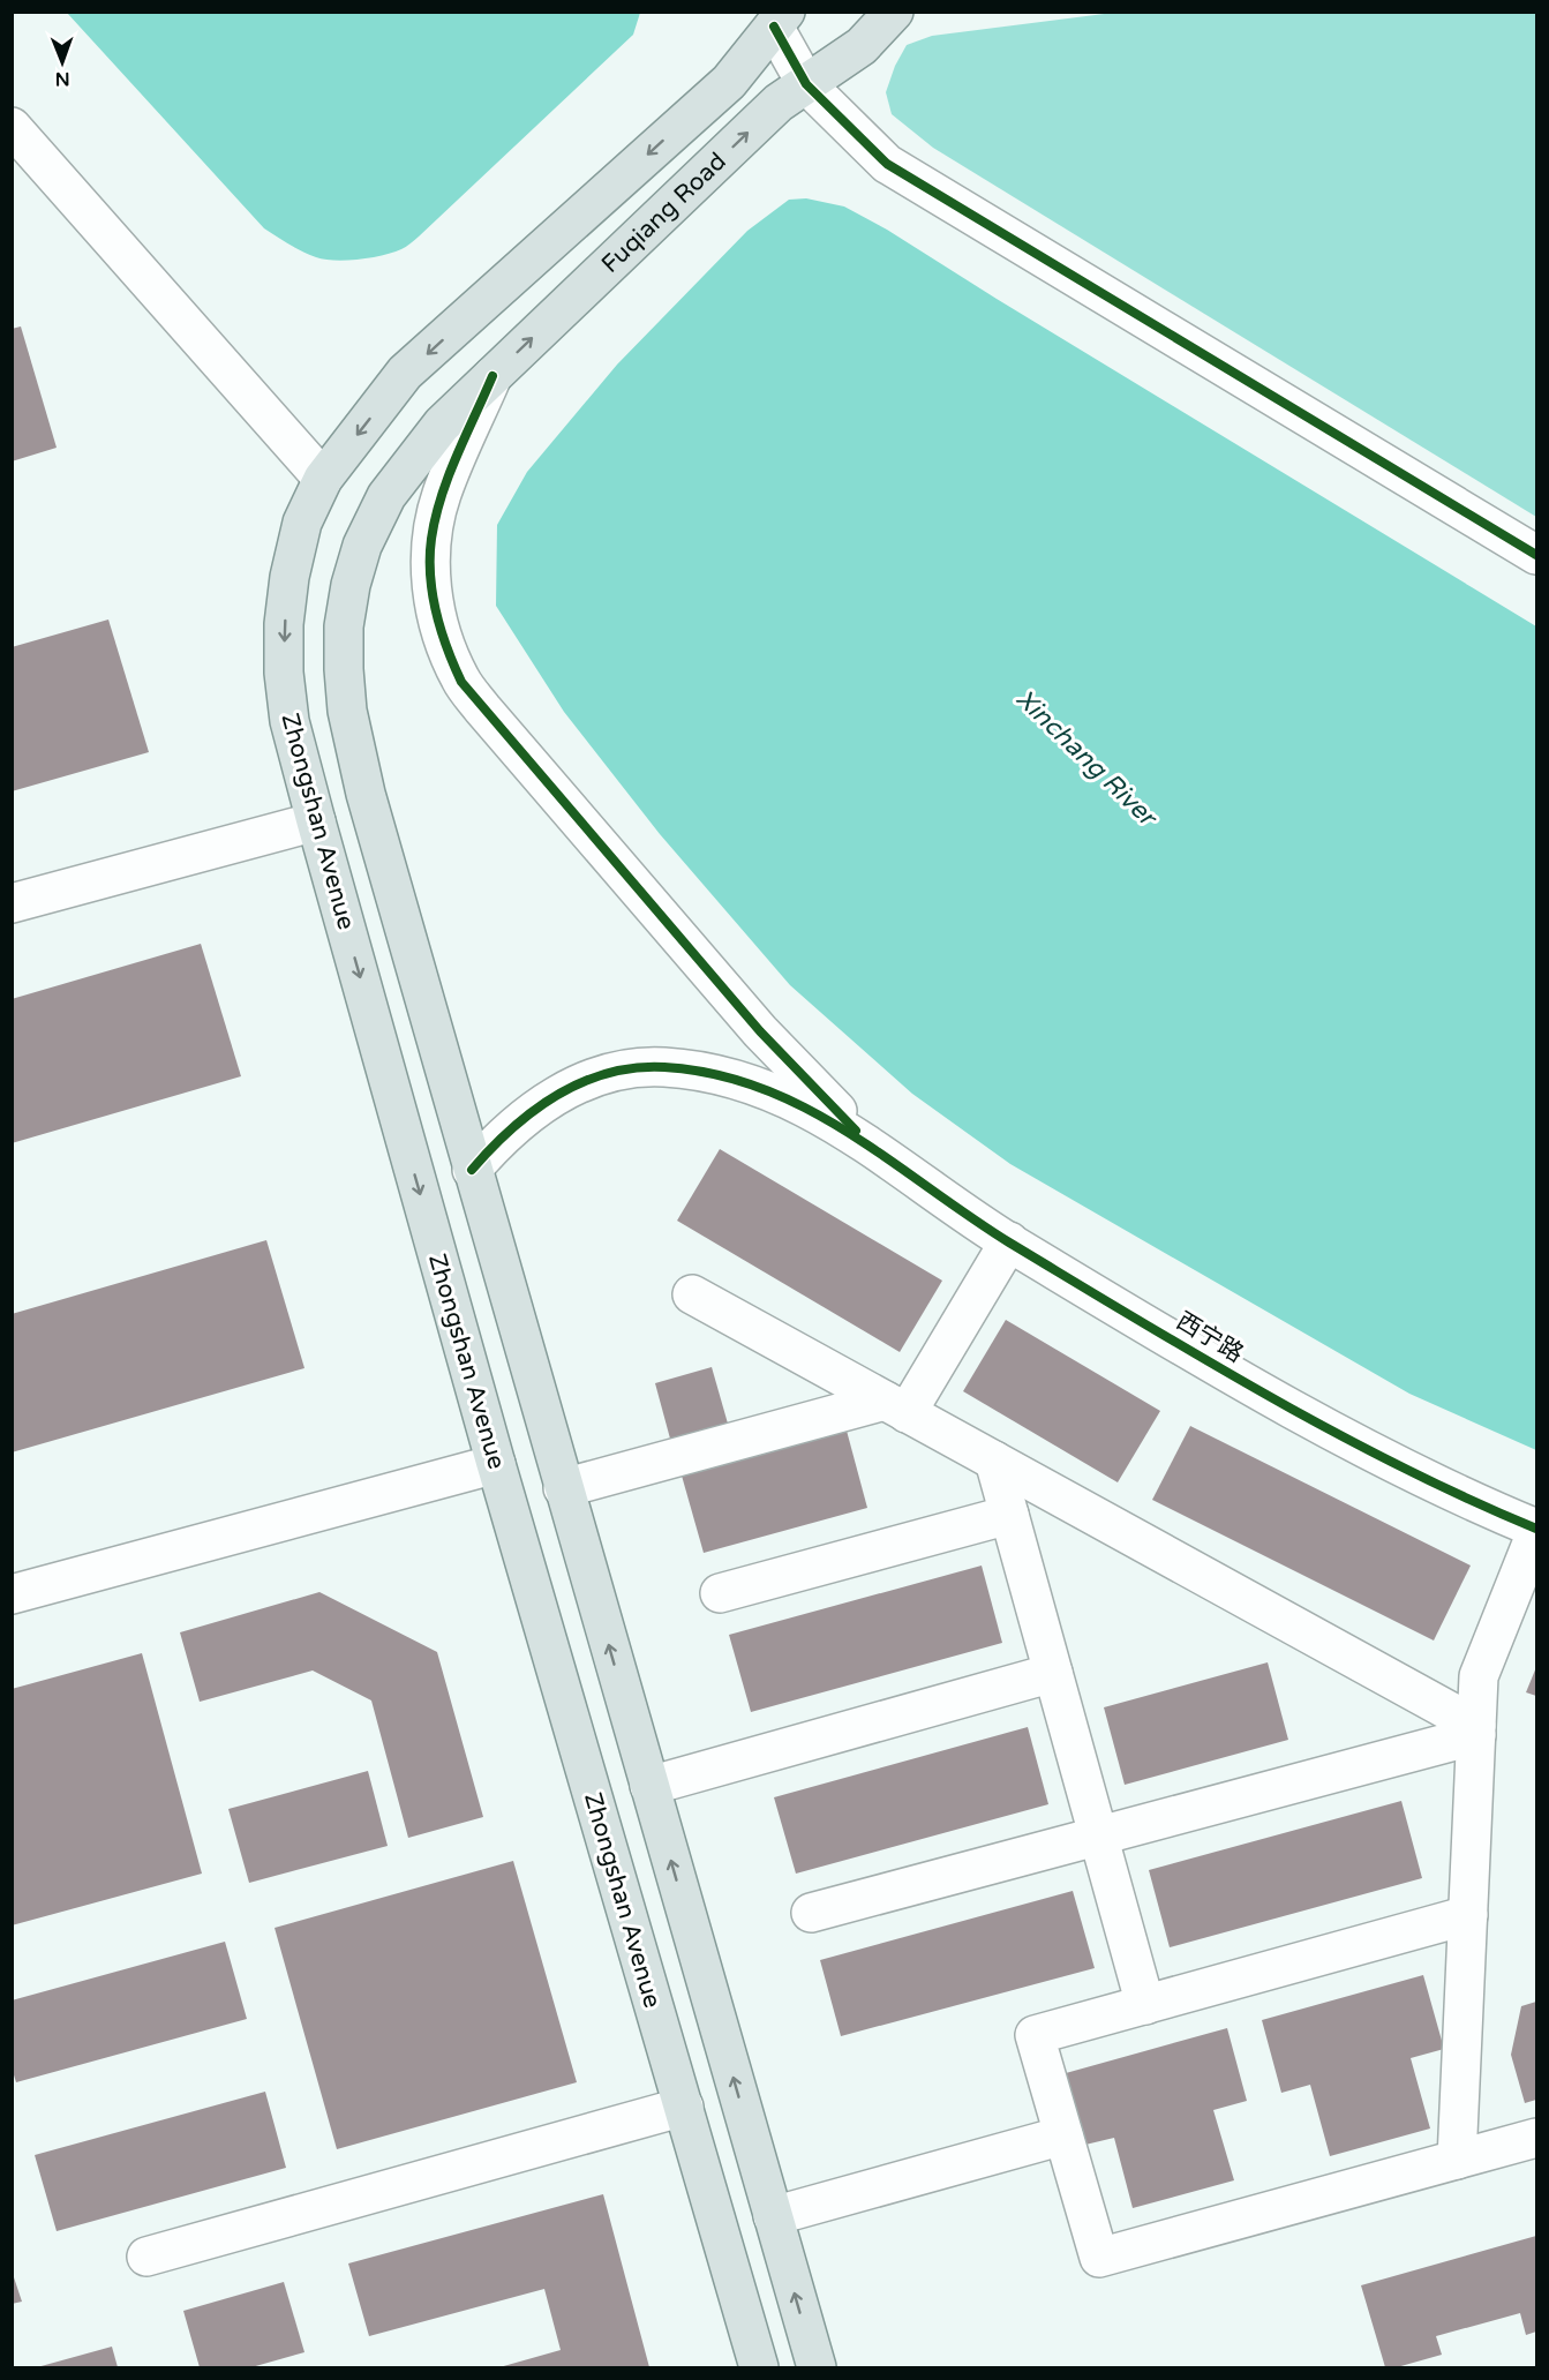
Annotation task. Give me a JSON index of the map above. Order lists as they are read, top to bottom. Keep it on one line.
{"streets":{"main road":["Fuqiang Road","Zhongshan Avenue"],"street":["西宁路"]},"crossings":[["Fuqiang Road","Zhongshan Avenue"]],"one_way":["Zhongshan Avenue"],"water":["Xinchang River"],"north":"bottom"}
